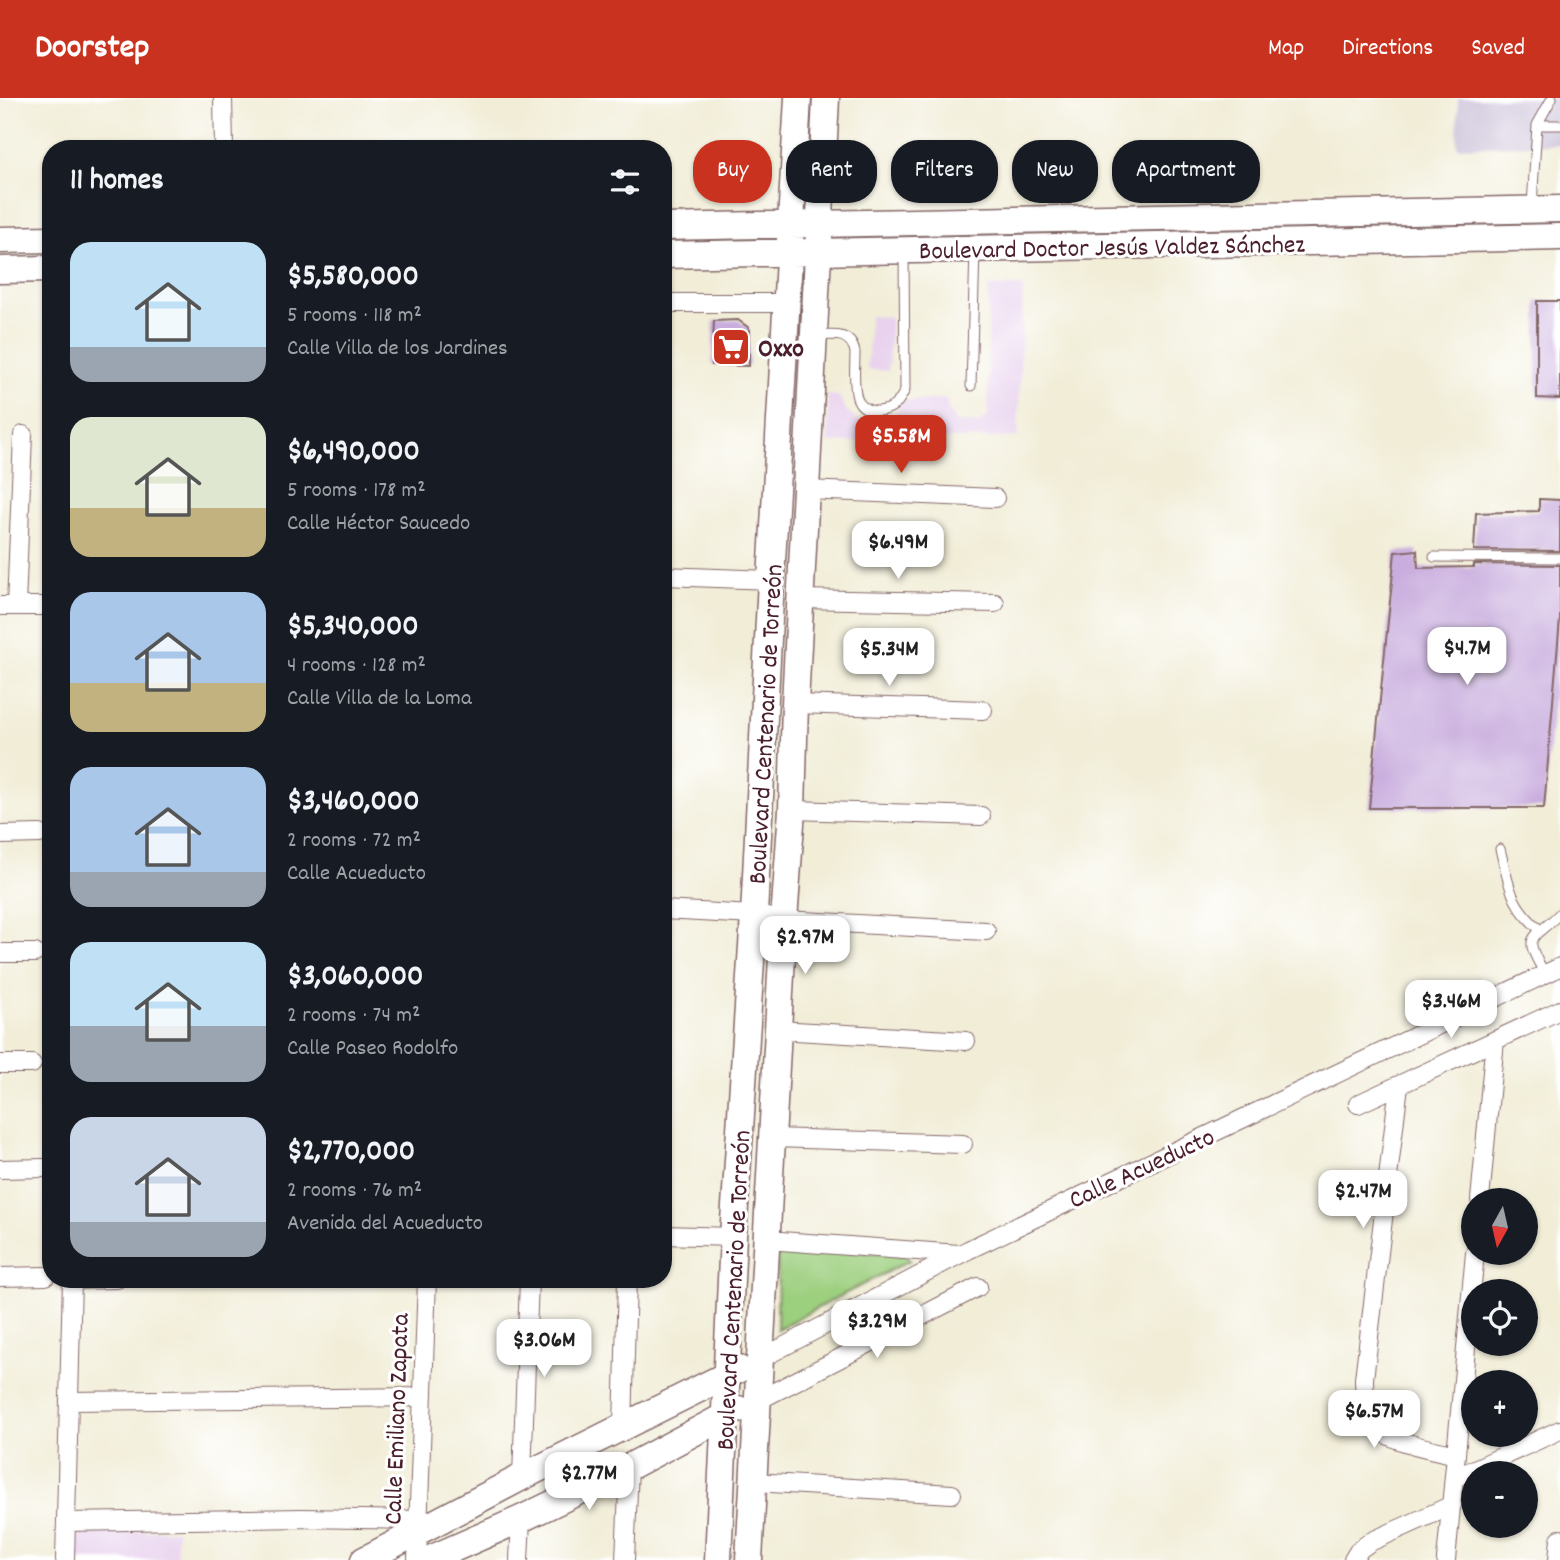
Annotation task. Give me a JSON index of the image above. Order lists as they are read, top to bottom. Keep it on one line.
{"streets":{"street":["Boulevard Doctor Jesús Valdez Sánchez","Boulevard Centenario de Torreón","Calle Acueducto","Calle Emiliano Zapata"]},"crossings":[["Boulevard Doctor Jesús Valdez Sánchez","Boulevard Centenario de Torreón"],["Boulevard Centenario de Torreón","Calle Acueducto"],["Calle Acueducto","Calle Emiliano Zapata"]],"places":{"supermarket":["Oxxo"]},"north":"bottom","page":{"header":"Doorstep","nav":["Map","Directions","Saved"],"chip":["Buy","Rent","Filters","New","Apartment"],"heading":"11 homes","list":[{"name":"$5,580,000","note":"5 rooms · 118 m² · Calle Villa de los Jardines"},{"name":"$6,490,000","note":"5 rooms · 178 m² · Calle Héctor Saucedo"},{"name":"$5,340,000","note":"4 rooms · 128 m² · Calle Villa de la Loma"},{"name":"$3,460,000","note":"2 rooms · 72 m² · Calle Acueducto"},{"name":"$3,060,000","note":"2 rooms · 74 m² · Calle Paseo Rodolfo"},{"name":"$2,770,000","note":"2 rooms · 76 m² · Avenida del Acueducto"}],"price":["$5.58M","$6.49M","$4.7M","$5.34M","$2.97M","$3.46M","$2.47M","$3.29M","$3.06M","$6.57M","$2.77M"],"map_buttons":["+","−"]}}
